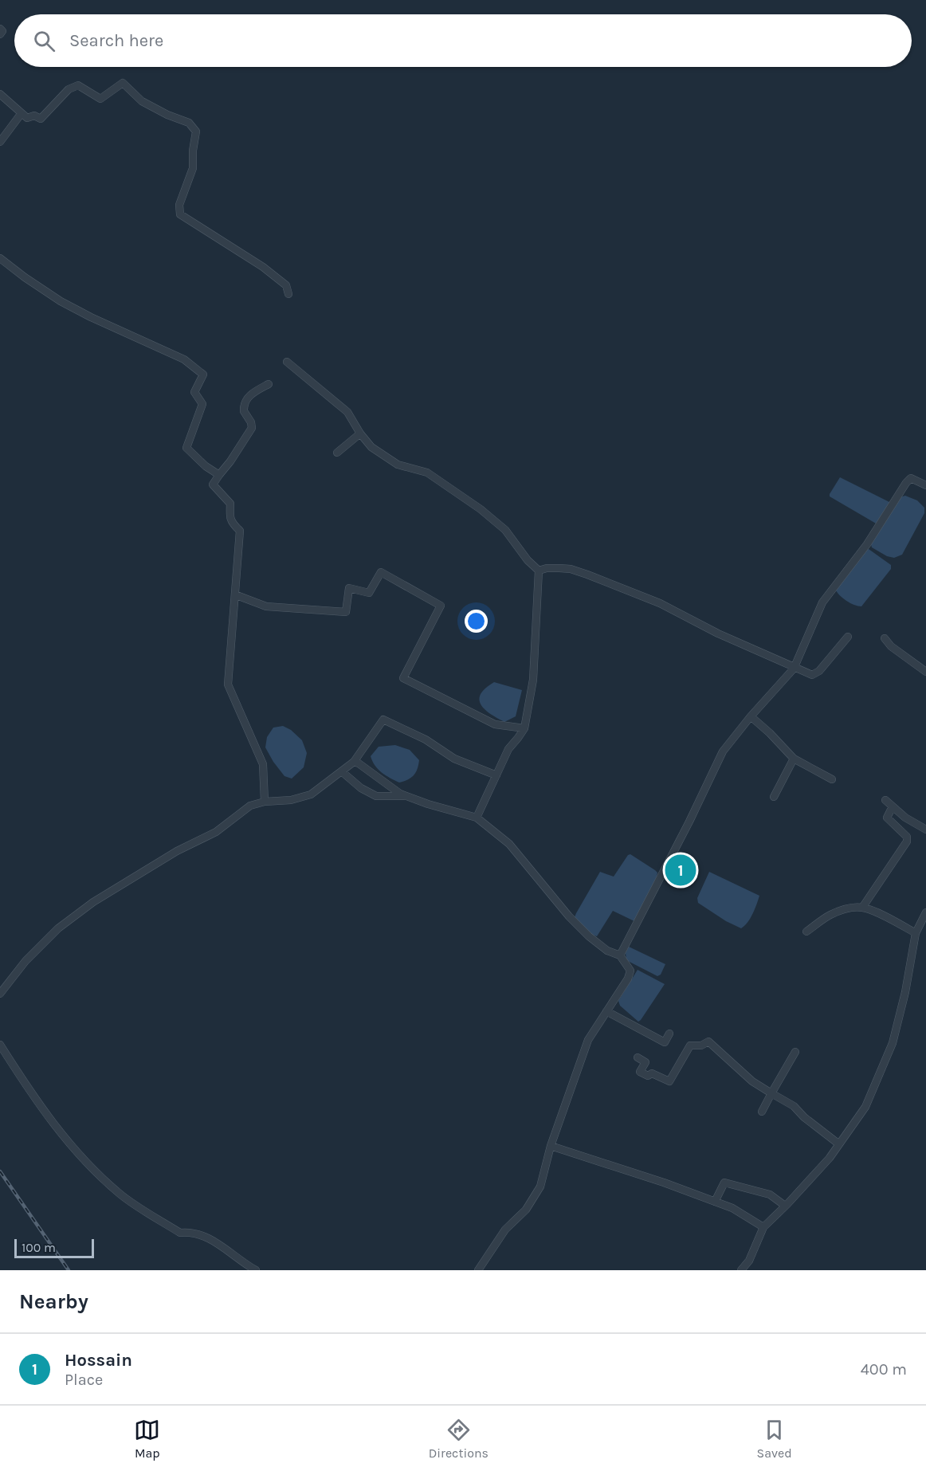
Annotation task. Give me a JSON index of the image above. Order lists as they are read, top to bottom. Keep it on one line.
{"scale_bar":"100 m","page":{"search":"Search here","pins":"1","scale":"100 m","heading":"Nearby","list":[{"mark":"1","name":"Hossain","note":"Place","value":"400 m"}],"nav":["Map","Directions","Saved"]}}
